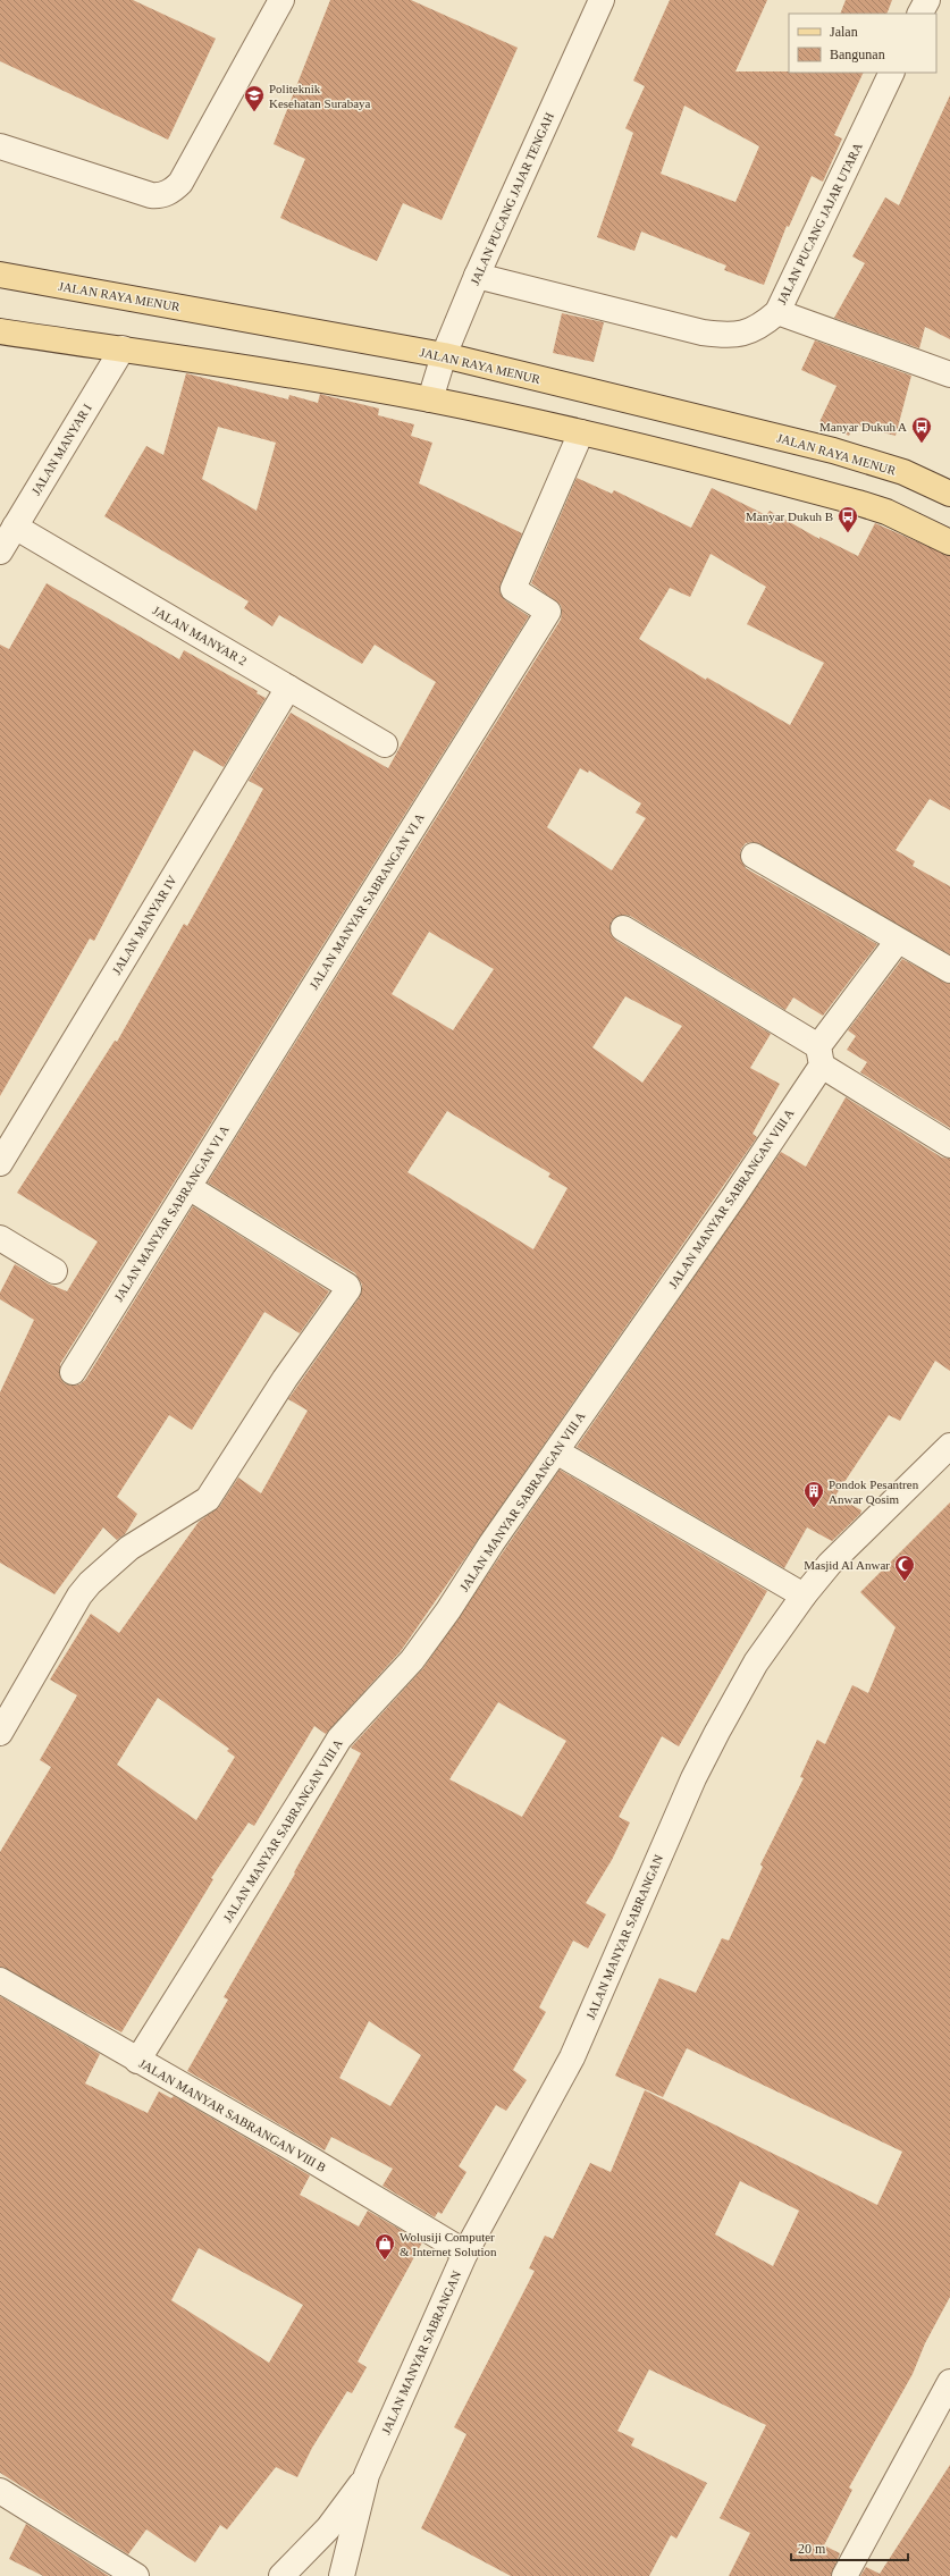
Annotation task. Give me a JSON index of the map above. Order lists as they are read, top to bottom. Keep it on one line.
{"streets":{"main road":["JALAN RAYA MENUR"],"street":["JALAN PUCANG JAJAR TENGAH","JALAN PUCANG JAJAR UTARA","JALAN MANYAR I","JALAN MANYAR 2","JALAN MANYAR SABRANGAN VI A","JALAN MANYAR IV","JALAN MANYAR SABRANGAN VIII A","JALAN MANYAR SABRANGAN","JALAN MANYAR SABRANGAN VIII B"]},"crossings":[["JALAN PUCANG JAJAR TENGAH","JALAN PUCANG JAJAR UTARA"],["JALAN PUCANG JAJAR TENGAH","JALAN RAYA MENUR"],["JALAN MANYAR I","JALAN MANYAR 2"],["JALAN MANYAR 2","JALAN MANYAR IV"],["JALAN MANYAR SABRANGAN VIII A","JALAN MANYAR SABRANGAN VIII B"],["JALAN MANYAR SABRANGAN","JALAN MANYAR SABRANGAN VIII B"]],"places":{"school or university":["Politeknik Kesehatan Surabaya"],"bus stop":["Manyar Dukuh A","Manyar Dukuh B"],"building":["Pondok Pesantren Anwar Qosim"],"mosque":["Masjid Al Anwar"],"shop":["Wolusiji Computer & Internet Solution"]},"legend":["Jalan","Bangunan"],"scale_bar":"20 m"}
